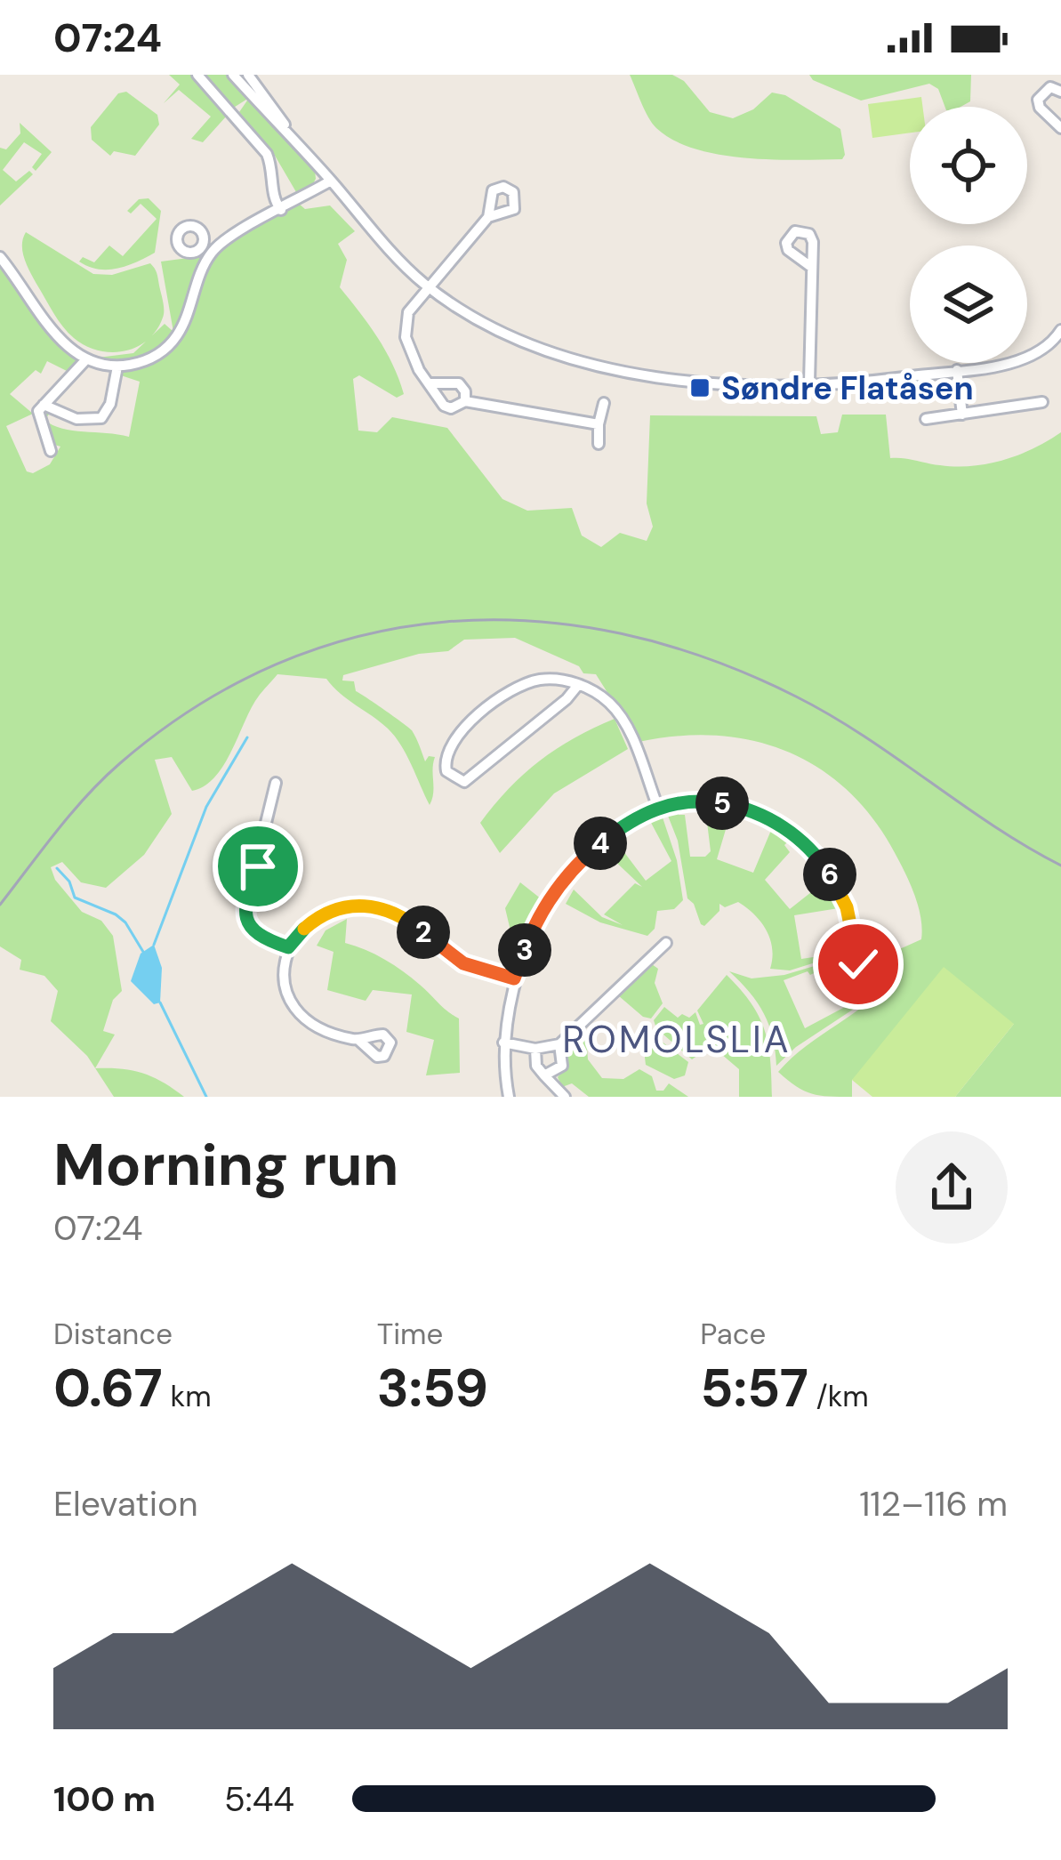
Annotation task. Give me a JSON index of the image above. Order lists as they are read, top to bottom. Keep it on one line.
{"districts":["ROMOLSLIA"],"places":{"transit":["Søndre Flatåsen"]},"page":{"status":"07:24","pins":["5","4","6","2","3"],"heading":["Morning run","07:24"],"stats":[["Distance","0.67 km"],["Time","3:59"],["Pace","5:57 /km"]],"chart":["Elevation","112–116 m"],"list":[{"name":"100 m","note":"5:44"}]}}
